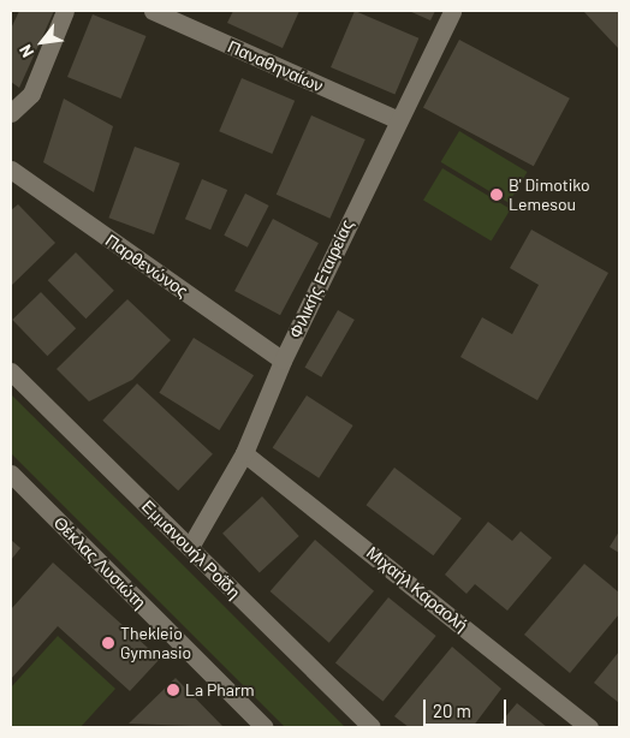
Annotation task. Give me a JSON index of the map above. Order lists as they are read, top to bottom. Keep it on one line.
{"streets":{"street":["Παναθηναίων","Παρθενώνος","Φιλικής Εταιρείας","Εμμανουήλ Ροΐδη","Θέκλας Λυσιώτη","Μιχαήλ Καραολή"]},"crossings":[["Παναθηναίων","Φιλικής Εταιρείας"],["Παρθενώνος","Φιλικής Εταιρείας"],["Φιλικής Εταιρείας","Εμμανουήλ Ροΐδη"],["Φιλικής Εταιρείας","Μιχαήλ Καραολή"]],"places":["B' Dimotiko Lemesou","Thekleio Gymnasio","La Pharm"],"scale_bar":"20 m","north":"bottom left"}
